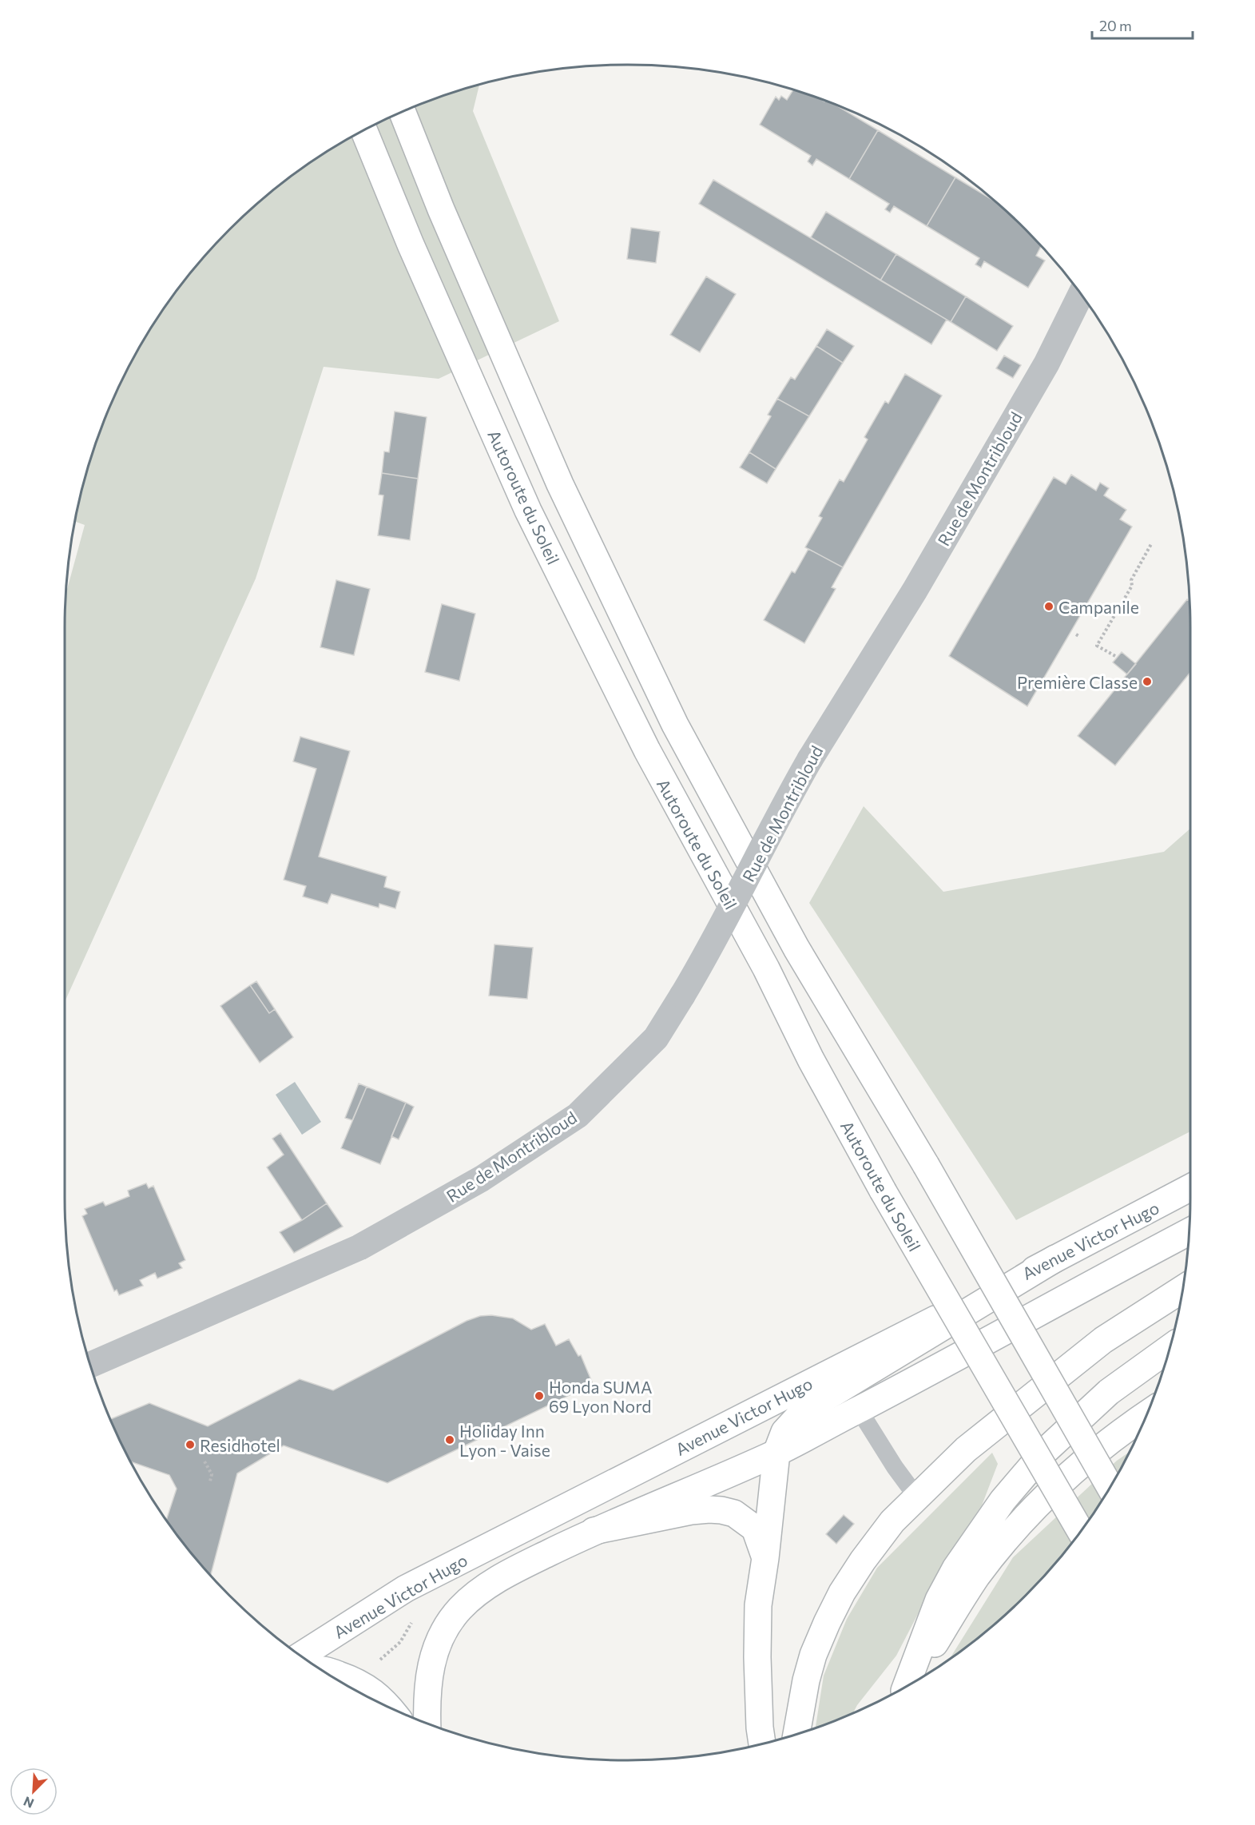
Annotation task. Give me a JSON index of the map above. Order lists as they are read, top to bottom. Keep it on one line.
{"streets":{"main road":["Autoroute du Soleil","Avenue Victor Hugo"],"street":["Rue de Montribloud"]},"places":["Campanile","Première Classe","Honda SUMA 69 Lyon Nord","Holiday Inn Lyon - Vaise","Residhotel"],"scale_bar":"20 m","north":"bottom left"}
